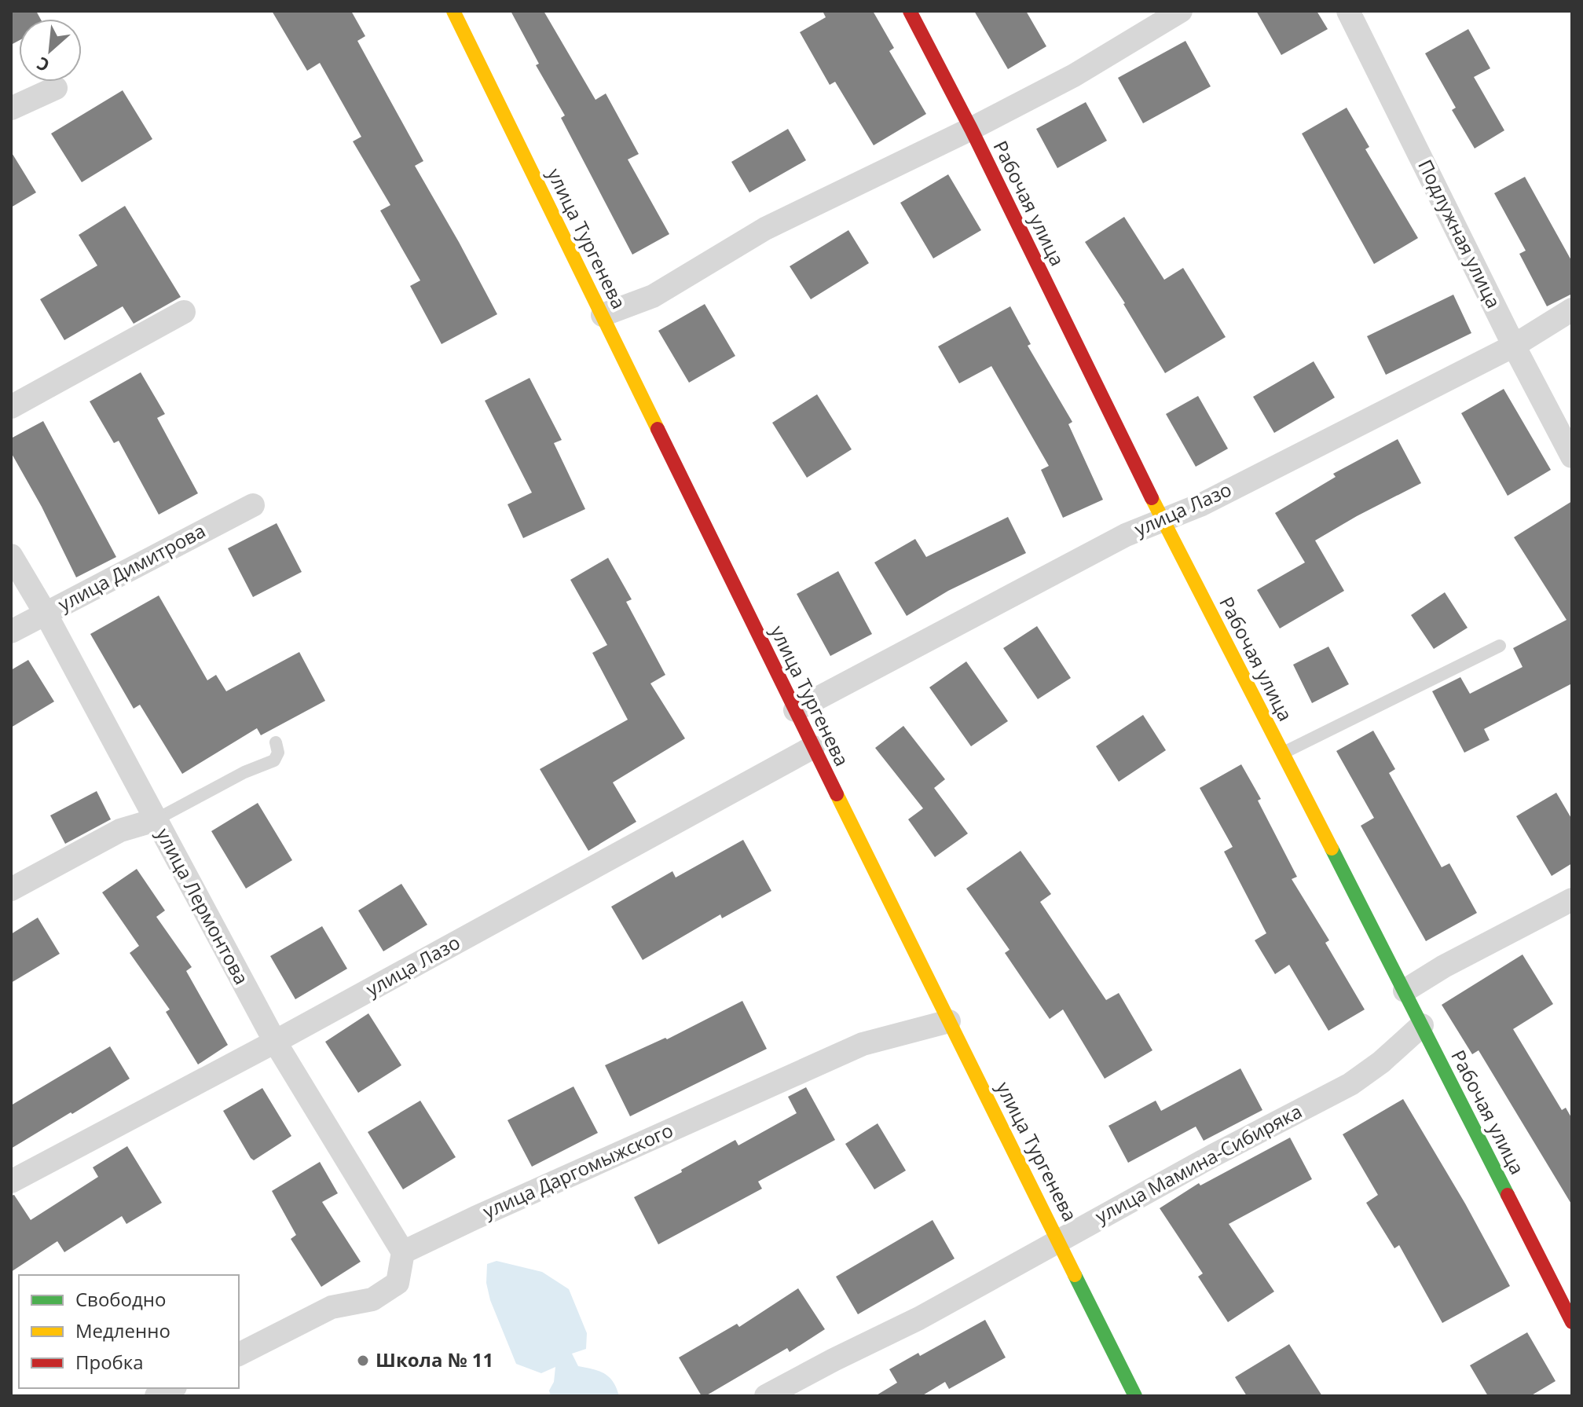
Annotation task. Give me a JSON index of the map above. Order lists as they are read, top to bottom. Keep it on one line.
{"streets":{"street":["Рабочая улица","Подлужная улица","улица Тургенева","улица Лазо","улица Димитрова","улица Лермонтова","улица Мамина-Сибиряка","улица Даргомыжского"]},"crossings":[["Рабочая улица","улица Лазо"],["Рабочая улица","улица Мамина-Сибиряка"],["Подлужная улица","улица Лазо"],["улица Тургенева","улица Лазо"],["улица Тургенева","улица Мамина-Сибиряка"],["улица Тургенева","улица Даргомыжского"],["улица Лазо","улица Лермонтова"],["улица Димитрова","улица Лермонтова"],["улица Лермонтова","улица Даргомыжского"]],"places":["Школа № 11"],"legend":["Свободно","Медленно","Пробка"],"north":"bottom left"}
